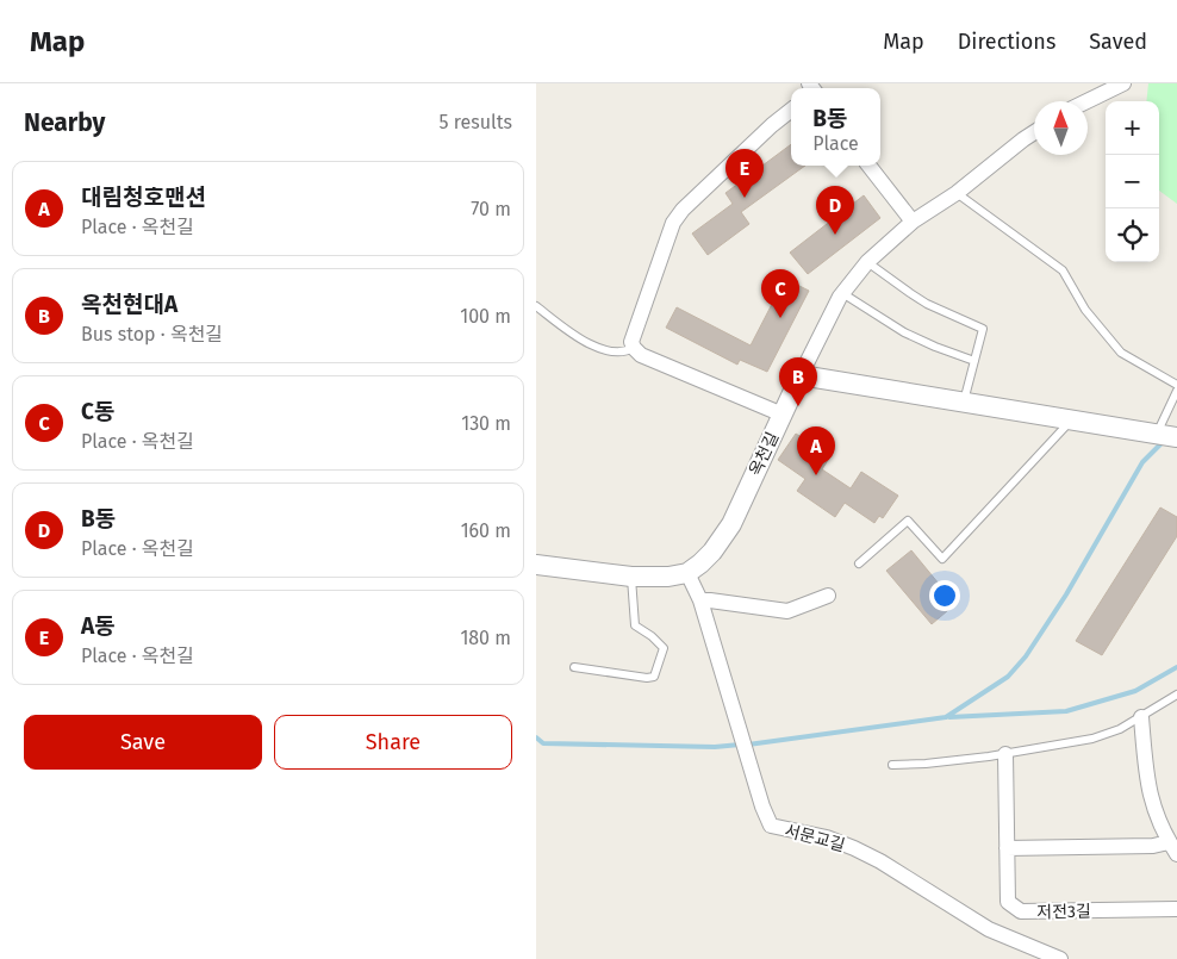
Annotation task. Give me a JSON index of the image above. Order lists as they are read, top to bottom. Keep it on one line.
{"streets":{"street":["옥천길","서문교길","저전3길"]},"crossings":[["옥천길","서문교길"]],"north":"top","page":{"header":"Map","nav":["Map","Directions","Saved"],"heading":["Nearby","5 results"],"popup":["B동","Place"],"map_buttons":["+","−"],"pins":["E","D","C","B","A"],"list":[{"mark":"A","name":"대림청호맨션","note":"Place · 옥천길","value":"70 m"},{"mark":"B","name":"옥천현대A","note":"Bus stop · 옥천길","value":"100 m"},{"mark":"C","name":"C동","note":"Place · 옥천길","value":"130 m"},{"mark":"D","name":"B동","note":"Place · 옥천길","value":"160 m"},{"mark":"E","name":"A동","note":"Place · 옥천길","value":"180 m"}],"buttons":["Save","Share"]}}
